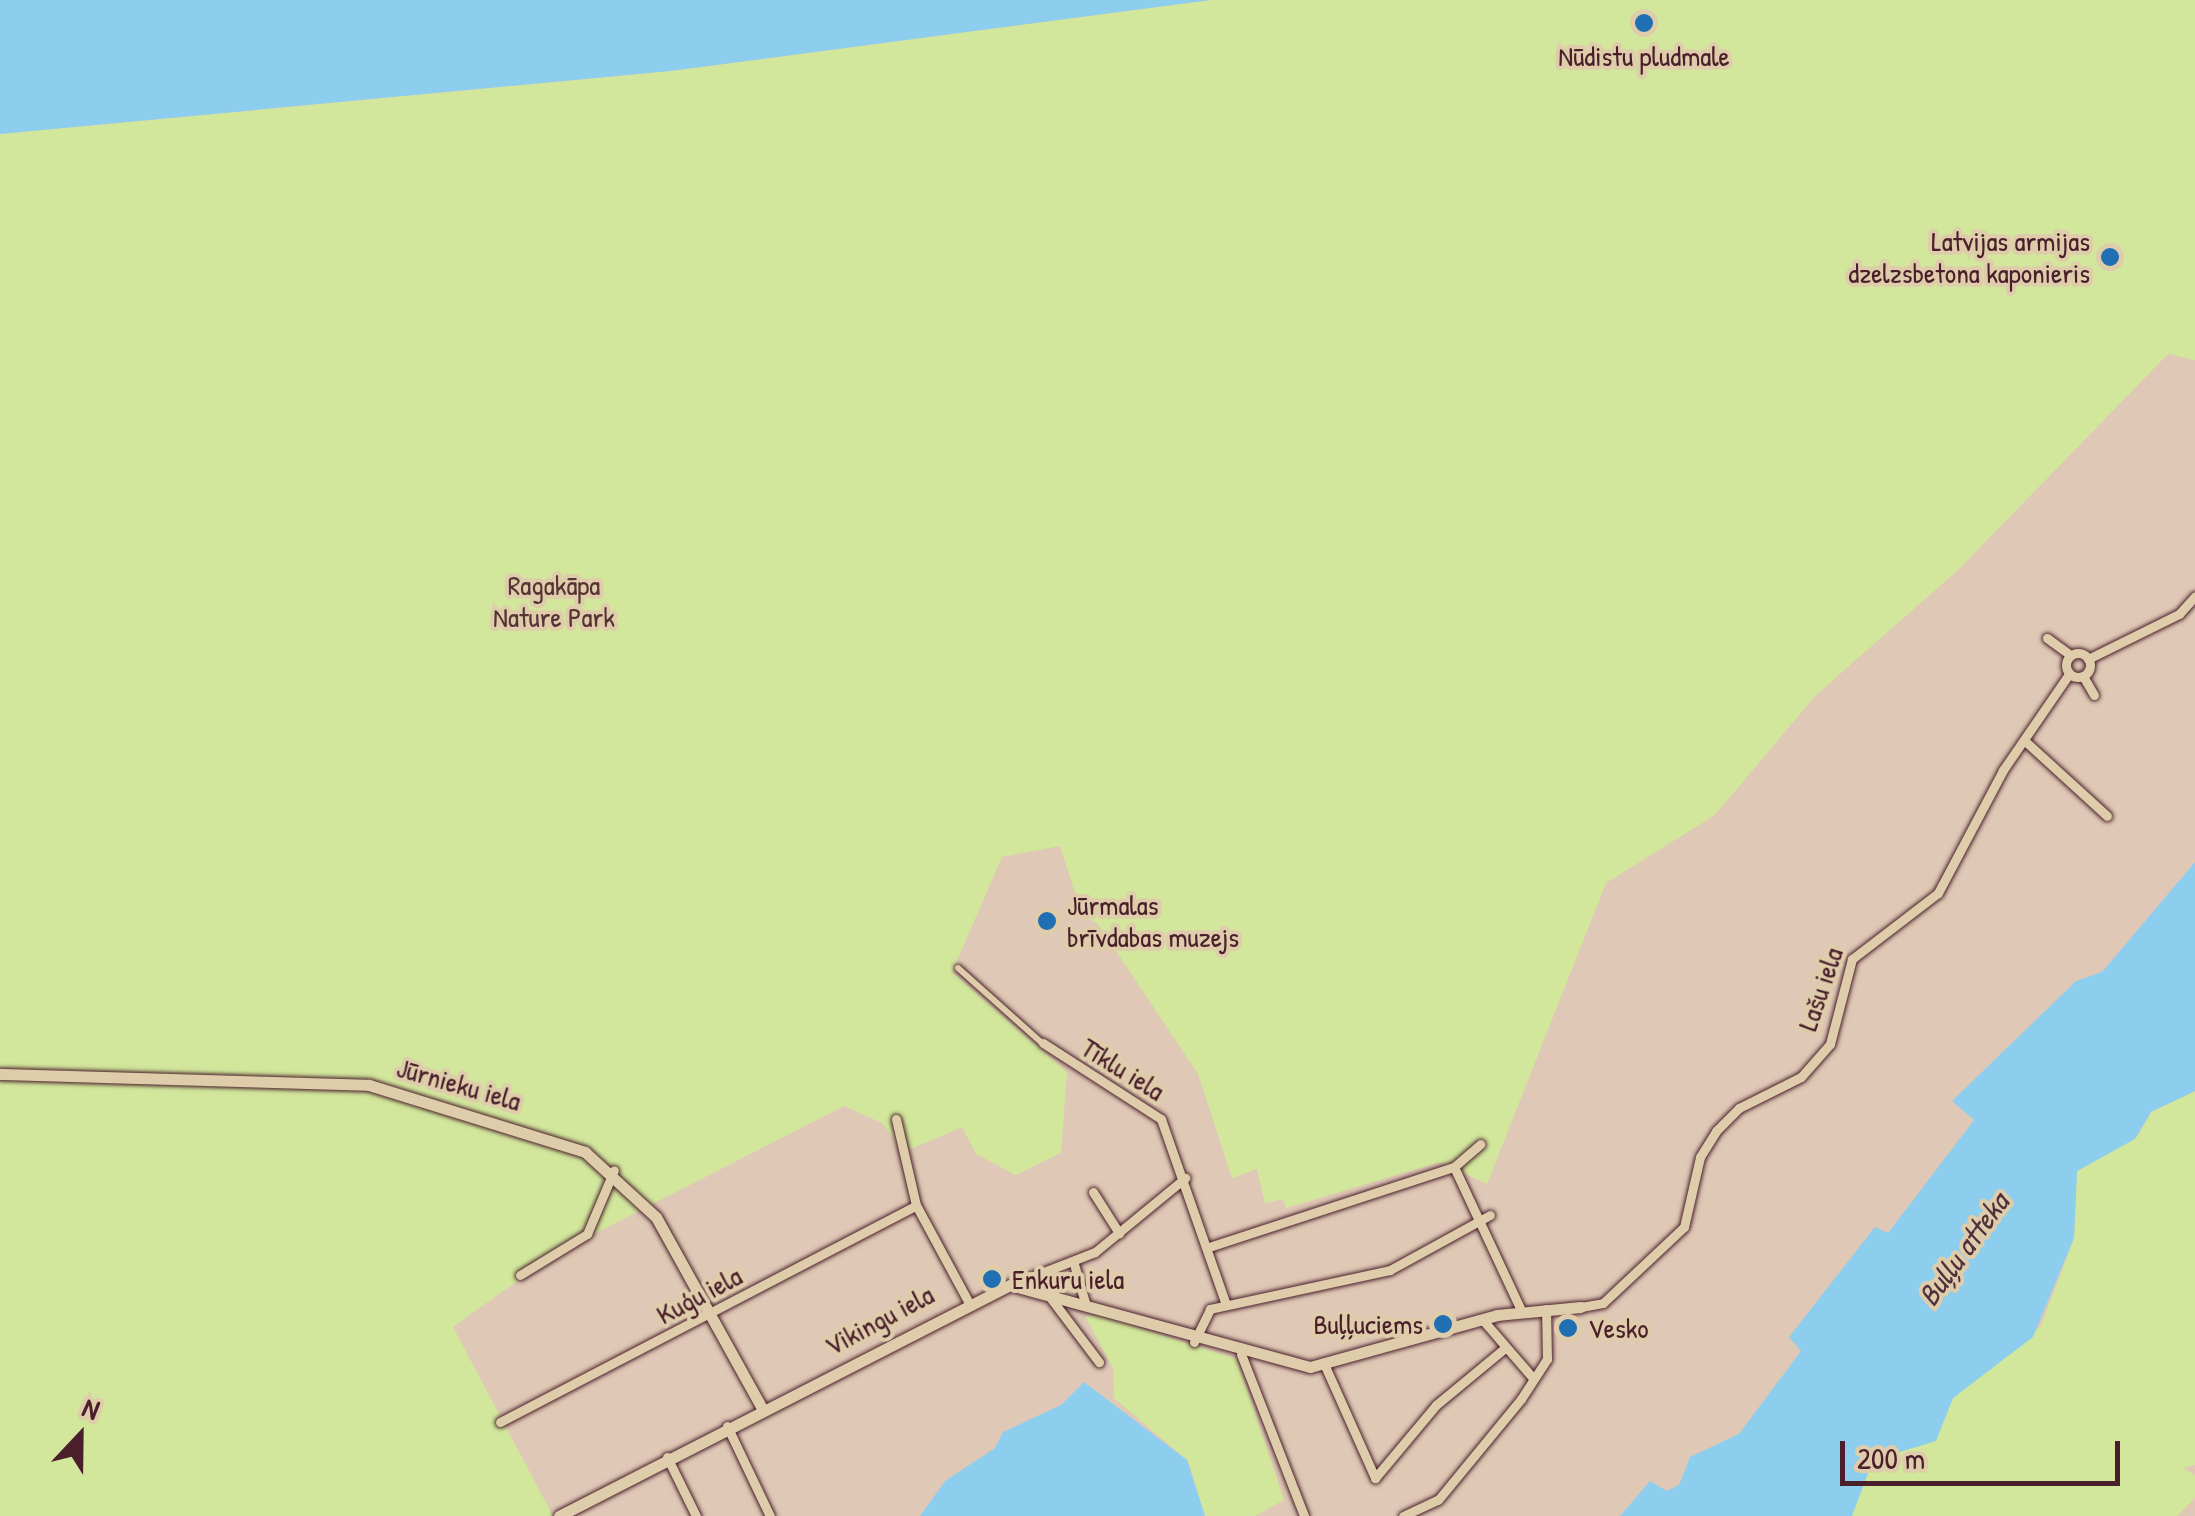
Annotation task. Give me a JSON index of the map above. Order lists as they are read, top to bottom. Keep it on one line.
{"streets":{"street":["Lašu iela","Tīklu iela","Jūrnieku iela","Kuģu iela","Vikingu iela"]},"crossings":[["Lašu iela","Vikingu iela"],["Jūrnieku iela","Kuģu iela"],["Jūrnieku iela","Vikingu iela"]],"water":["Buļļu atteka"],"parks":["Ragakāpa Nature Park"],"places":["Nūdistu pludmale","Latvijas armijas dzelzsbetona kaponieris","Jūrmalas brīvdabas muzejs","Enkuru iela","Buļļuciems","Vesko"],"scale_bar":"200 m","north":"top"}
